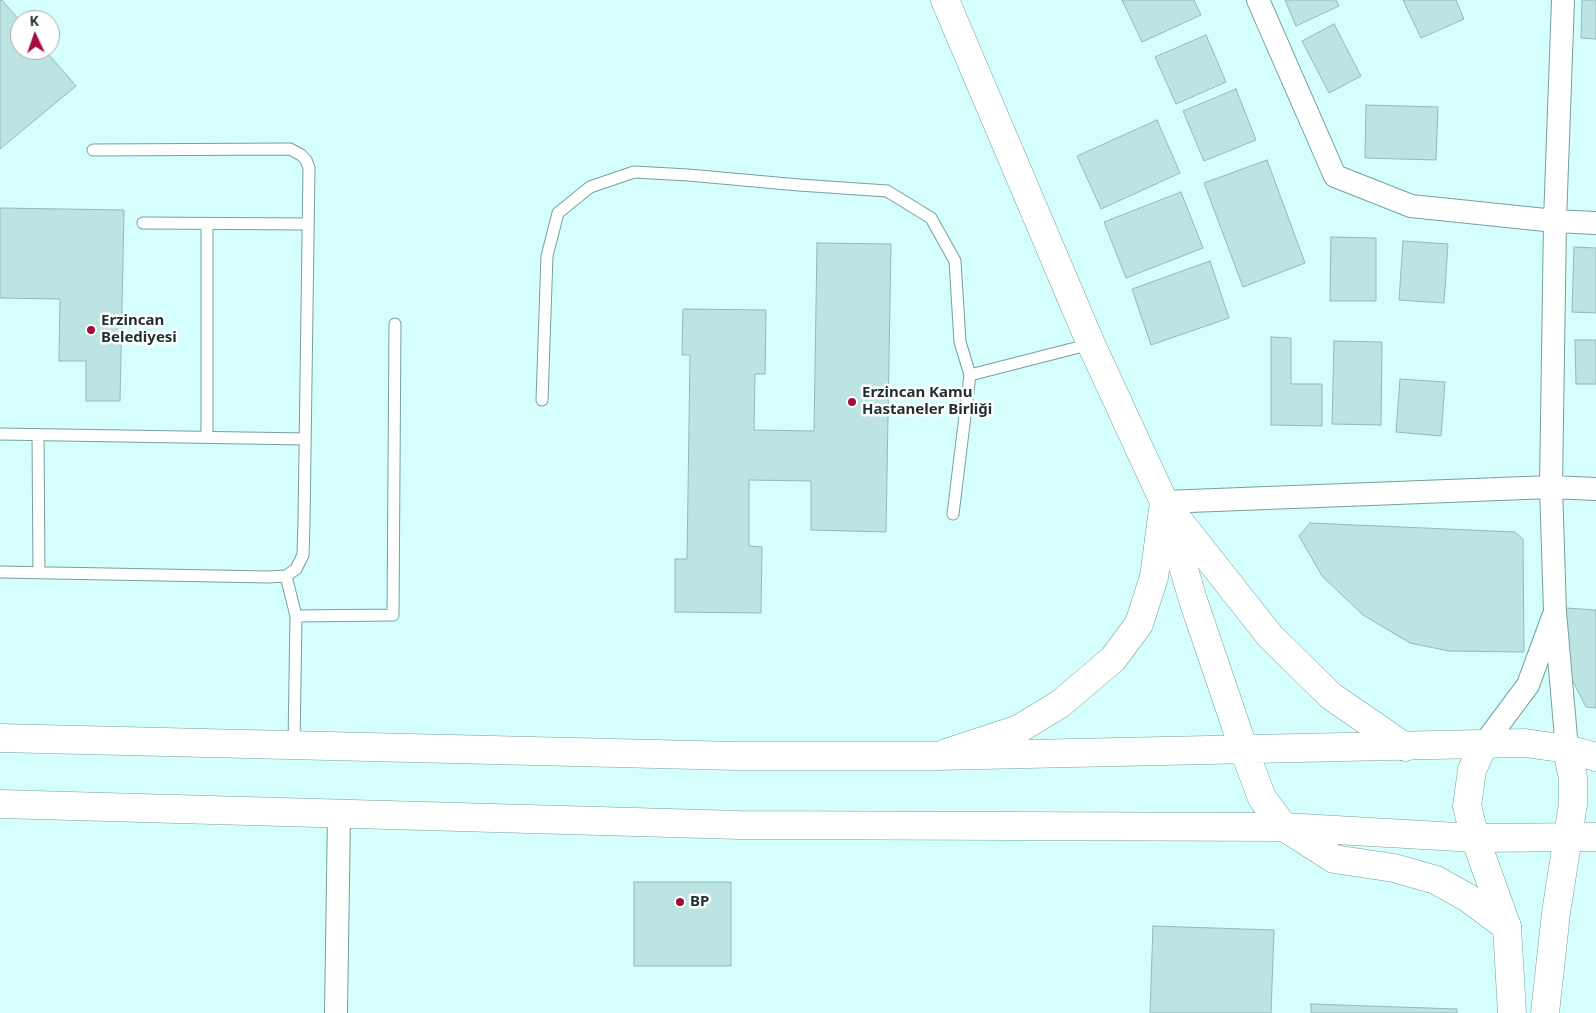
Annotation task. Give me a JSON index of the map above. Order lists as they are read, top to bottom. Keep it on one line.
{"places":["Erzincan Belediyesi","Erzincan Kamu Hastaneler Birliği","BP"],"north":"top"}
